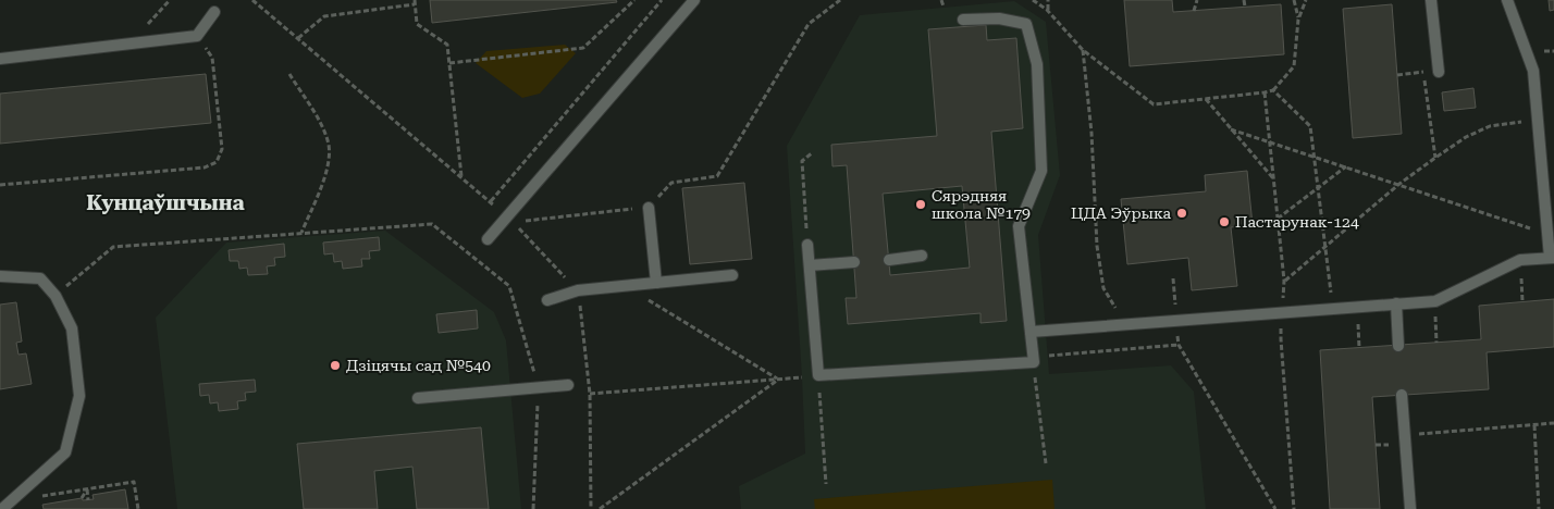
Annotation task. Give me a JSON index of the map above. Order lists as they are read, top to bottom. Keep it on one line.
{"districts":["Кунцаўшчына"],"places":["Сярэдняя школа №179","ЦДА Эўрыка","Пастарунак-124","Дзіцячы сад №540"]}
